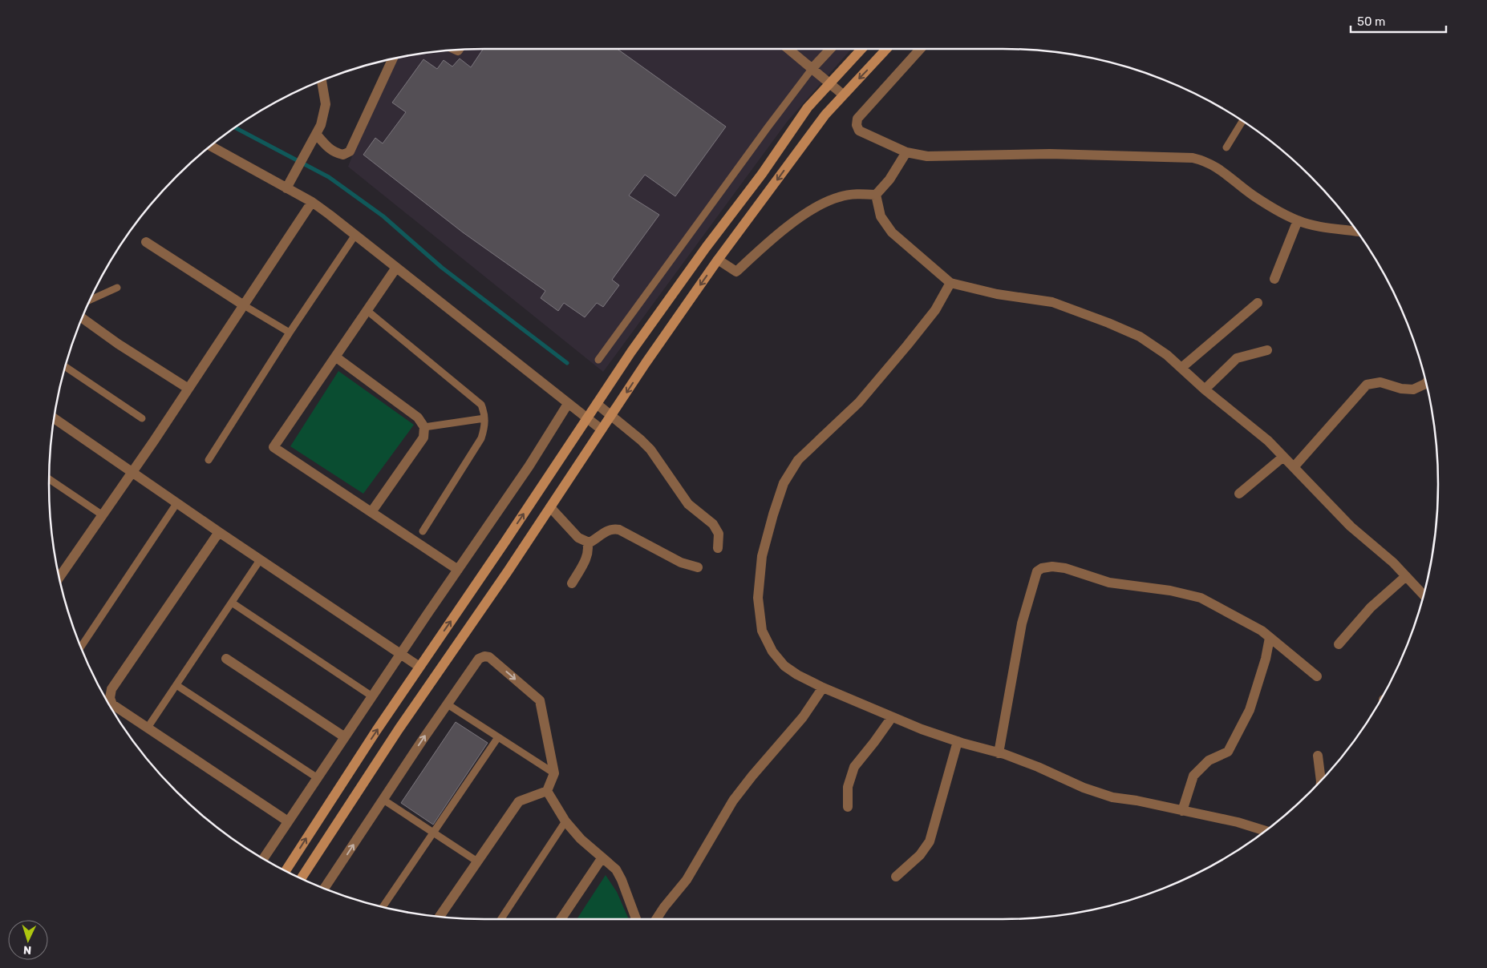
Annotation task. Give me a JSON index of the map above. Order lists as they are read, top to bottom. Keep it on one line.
{"scale_bar":"50 m","north":"bottom"}
